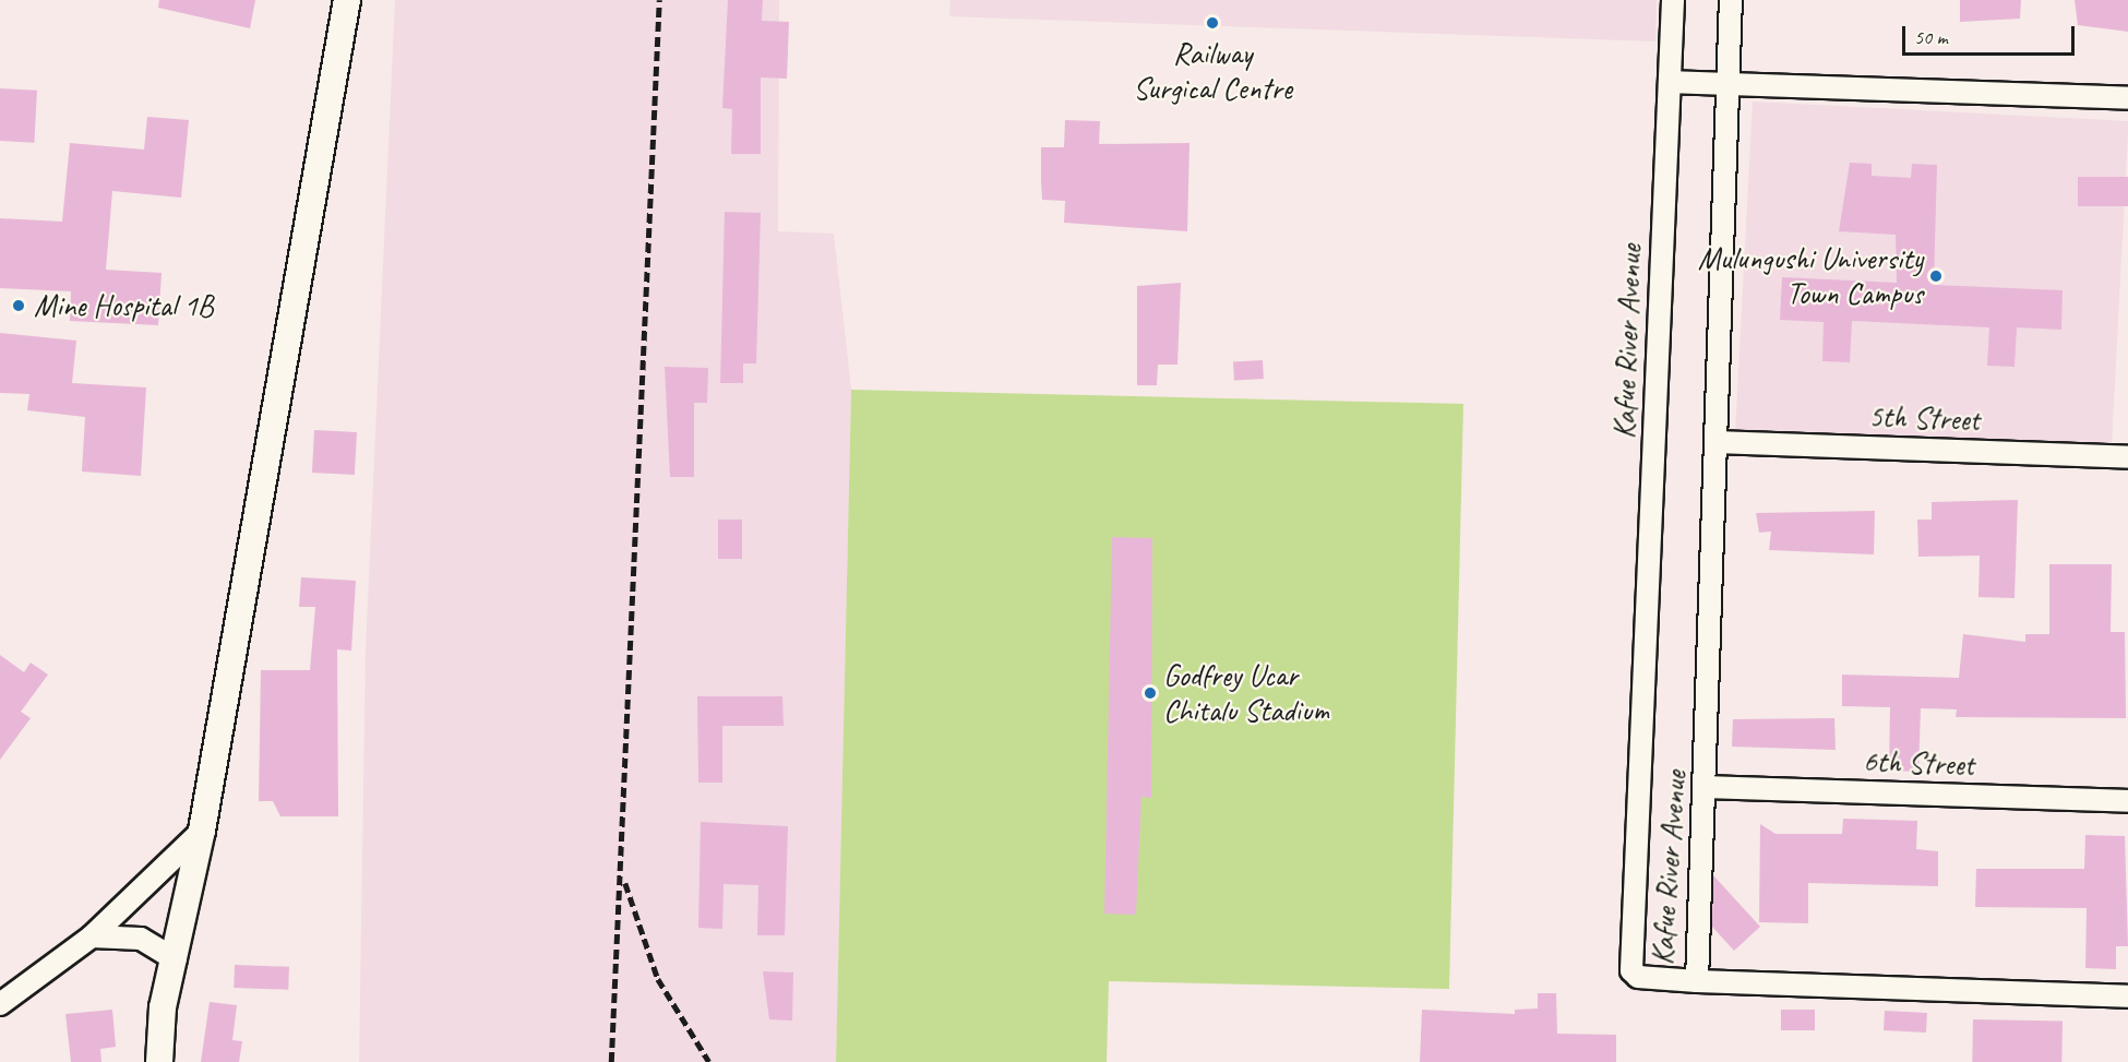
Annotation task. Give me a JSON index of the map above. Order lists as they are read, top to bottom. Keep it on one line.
{"streets":{"street":["Kafue River Avenue","5th Street","6th Street"]},"crossings":[["Kafue River Avenue","5th Street"],["Kafue River Avenue","6th Street"]],"places":["Railway Surgical Centre","Mulungushi University Town Campus","Mine Hospital 1B","Godfrey Ucar Chitalu Stadium"],"scale_bar":"50 m"}
